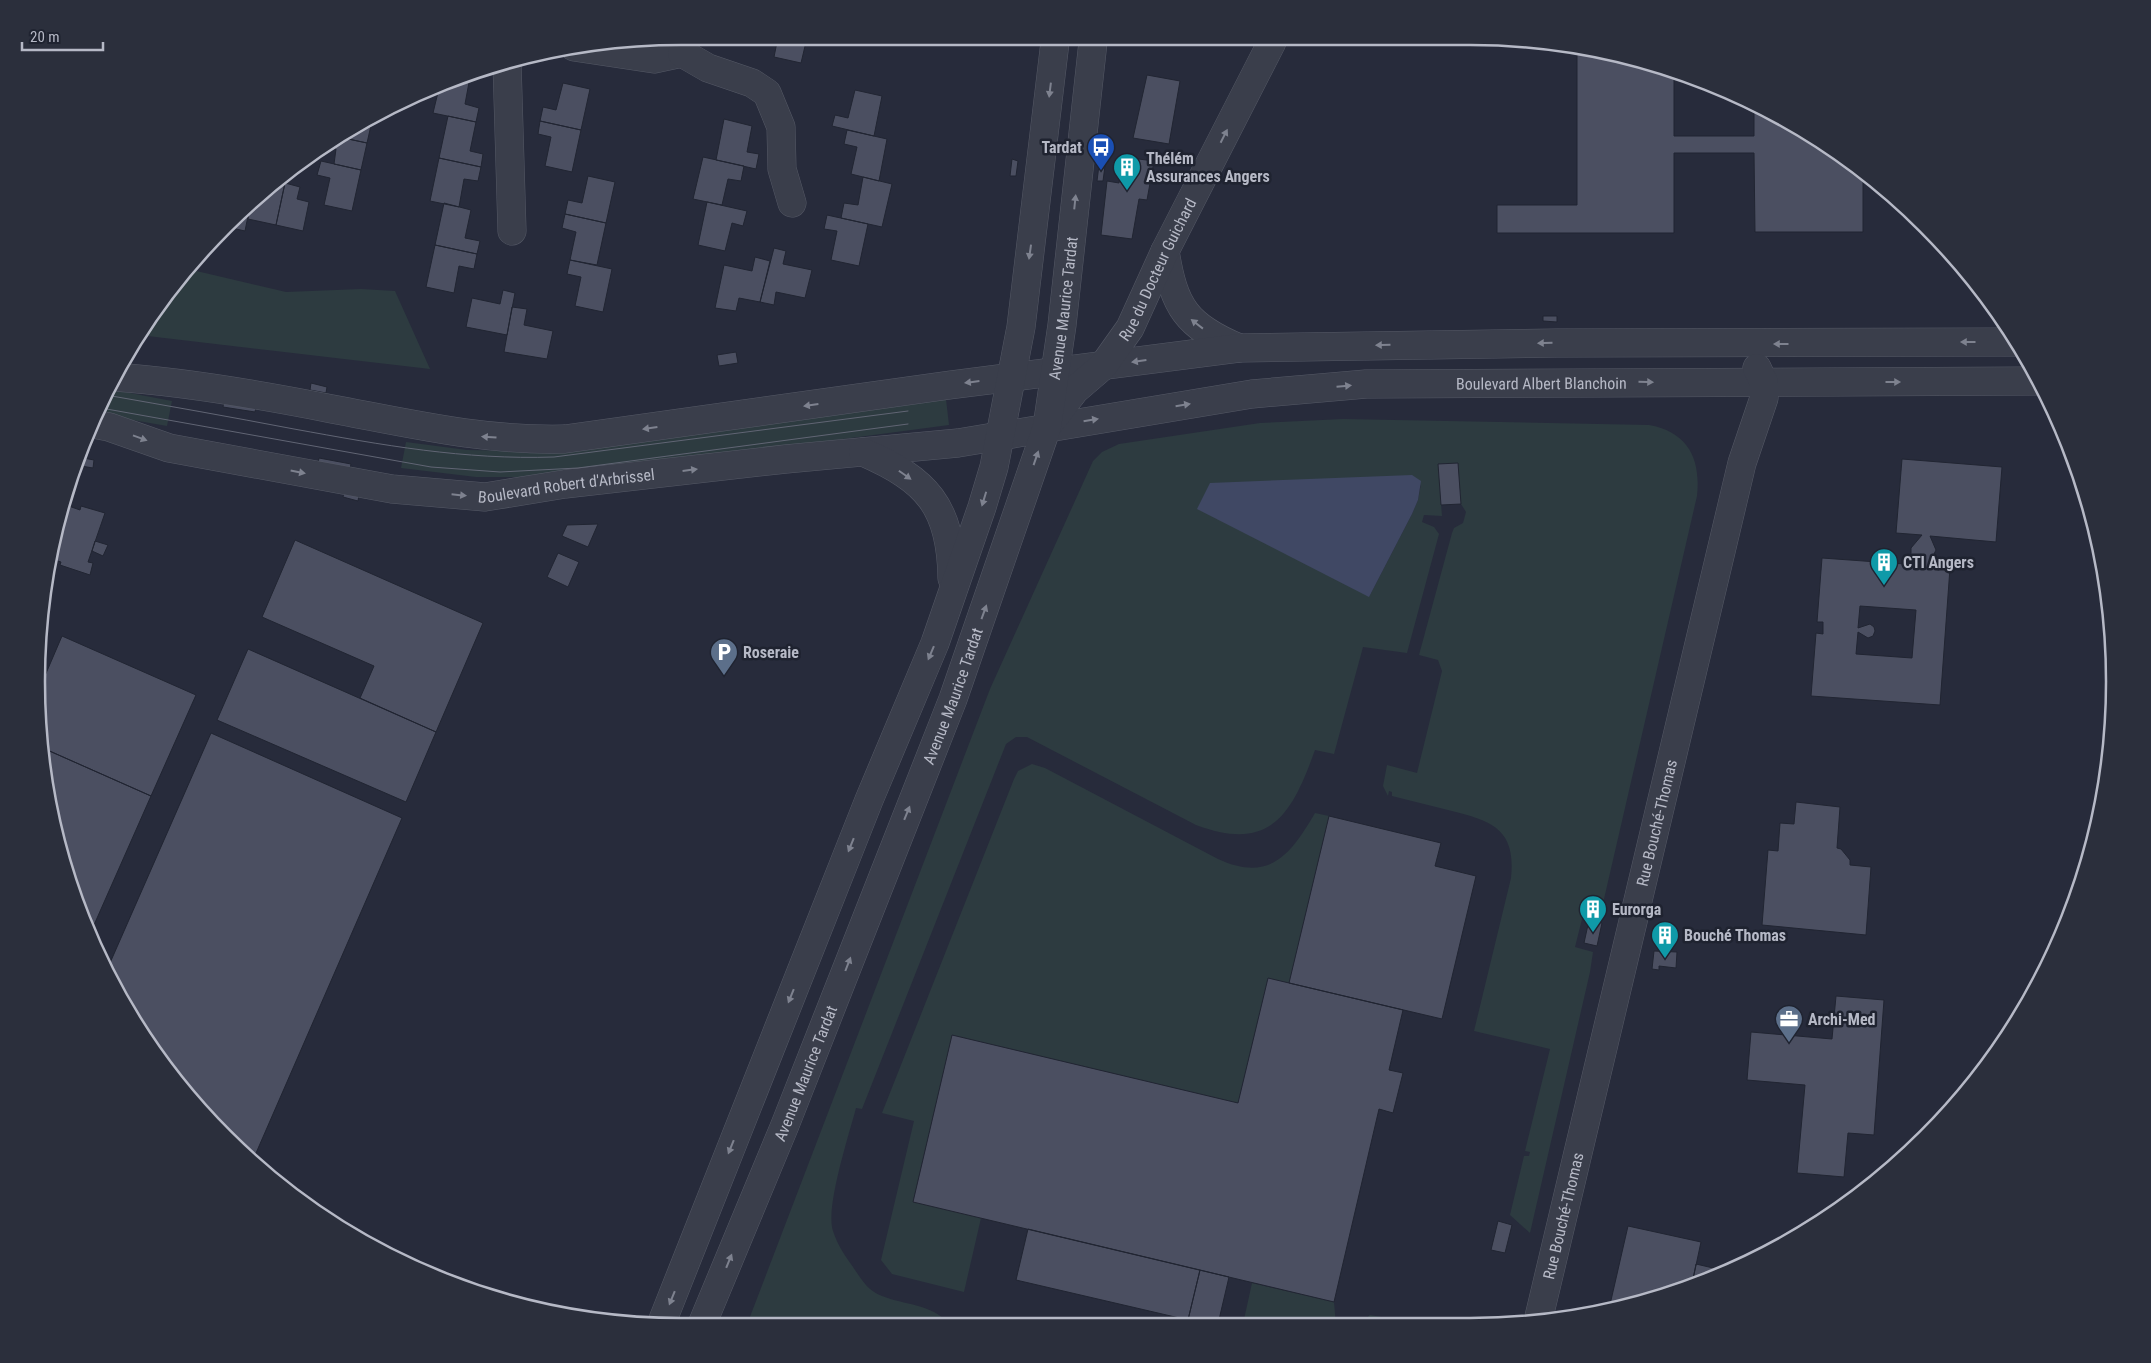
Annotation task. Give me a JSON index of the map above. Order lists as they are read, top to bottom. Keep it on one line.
{"streets":{"street":["Rue du Docteur Guichard","Avenue Maurice Tardat","Boulevard Albert Blanchoin","Boulevard Robert d'Arbrissel","Rue Bouché-Thomas"]},"crossings":[["Rue du Docteur Guichard","Avenue Maurice Tardat"],["Rue du Docteur Guichard","Boulevard Albert Blanchoin"],["Rue du Docteur Guichard","Boulevard Robert d'Arbrissel"],["Avenue Maurice Tardat","Boulevard Albert Blanchoin"],["Avenue Maurice Tardat","Boulevard Robert d'Arbrissel"],["Boulevard Albert Blanchoin","Boulevard Robert d'Arbrissel"],["Boulevard Albert Blanchoin","Rue Bouché-Thomas"]],"one_way":["Rue du Docteur Guichard"],"places":{"bus stop":["Tardat"],"building":["Thélém Assurances Angers","CTI Angers","Eurorga","Bouché Thomas"],"parking":["Roseraie"],"office":["Archi-Med"]},"scale_bar":"20 m"}
